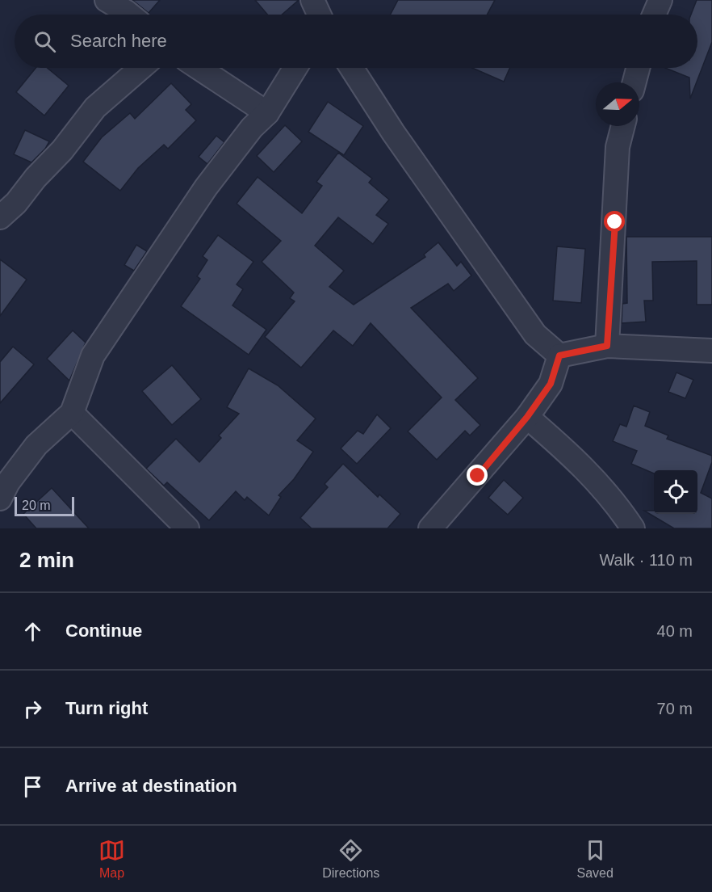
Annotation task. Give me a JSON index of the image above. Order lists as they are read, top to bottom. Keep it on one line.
{"scale_bar":"20 m","north":"right","page":{"search":"Search here","scale":"20 m","heading":["2 min","Walk · 110 m"],"list":[["Continue","40 m"],["Turn right","70 m"],"Arrive at destination"],"nav":["Map","Directions","Saved"]}}
